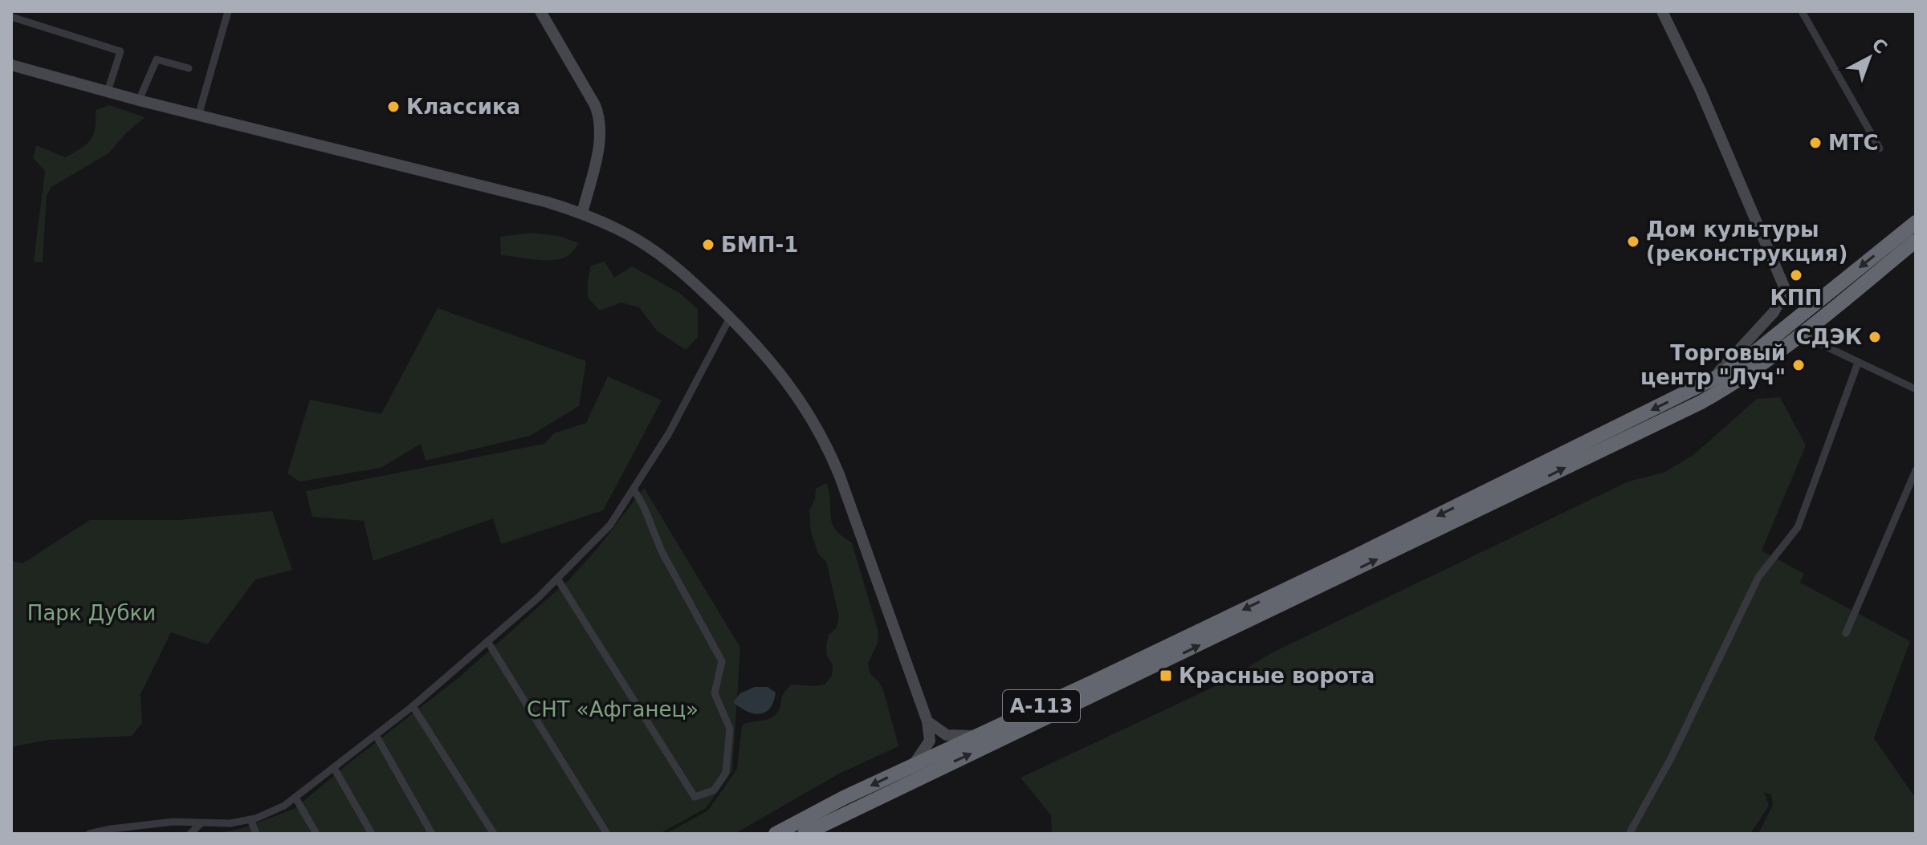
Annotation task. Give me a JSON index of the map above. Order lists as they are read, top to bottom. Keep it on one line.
{"streets":{"highway":["А-113"]},"parks":["Парк Дубки","СНТ «Афганец»"],"places":{"other":["Классика","МТС","Дом культуры (реконструкция)","БМП-1","КПП","СДЭК","Торговый центр \"Луч\""],"transit":["Красные ворота"]},"north":"top right"}
